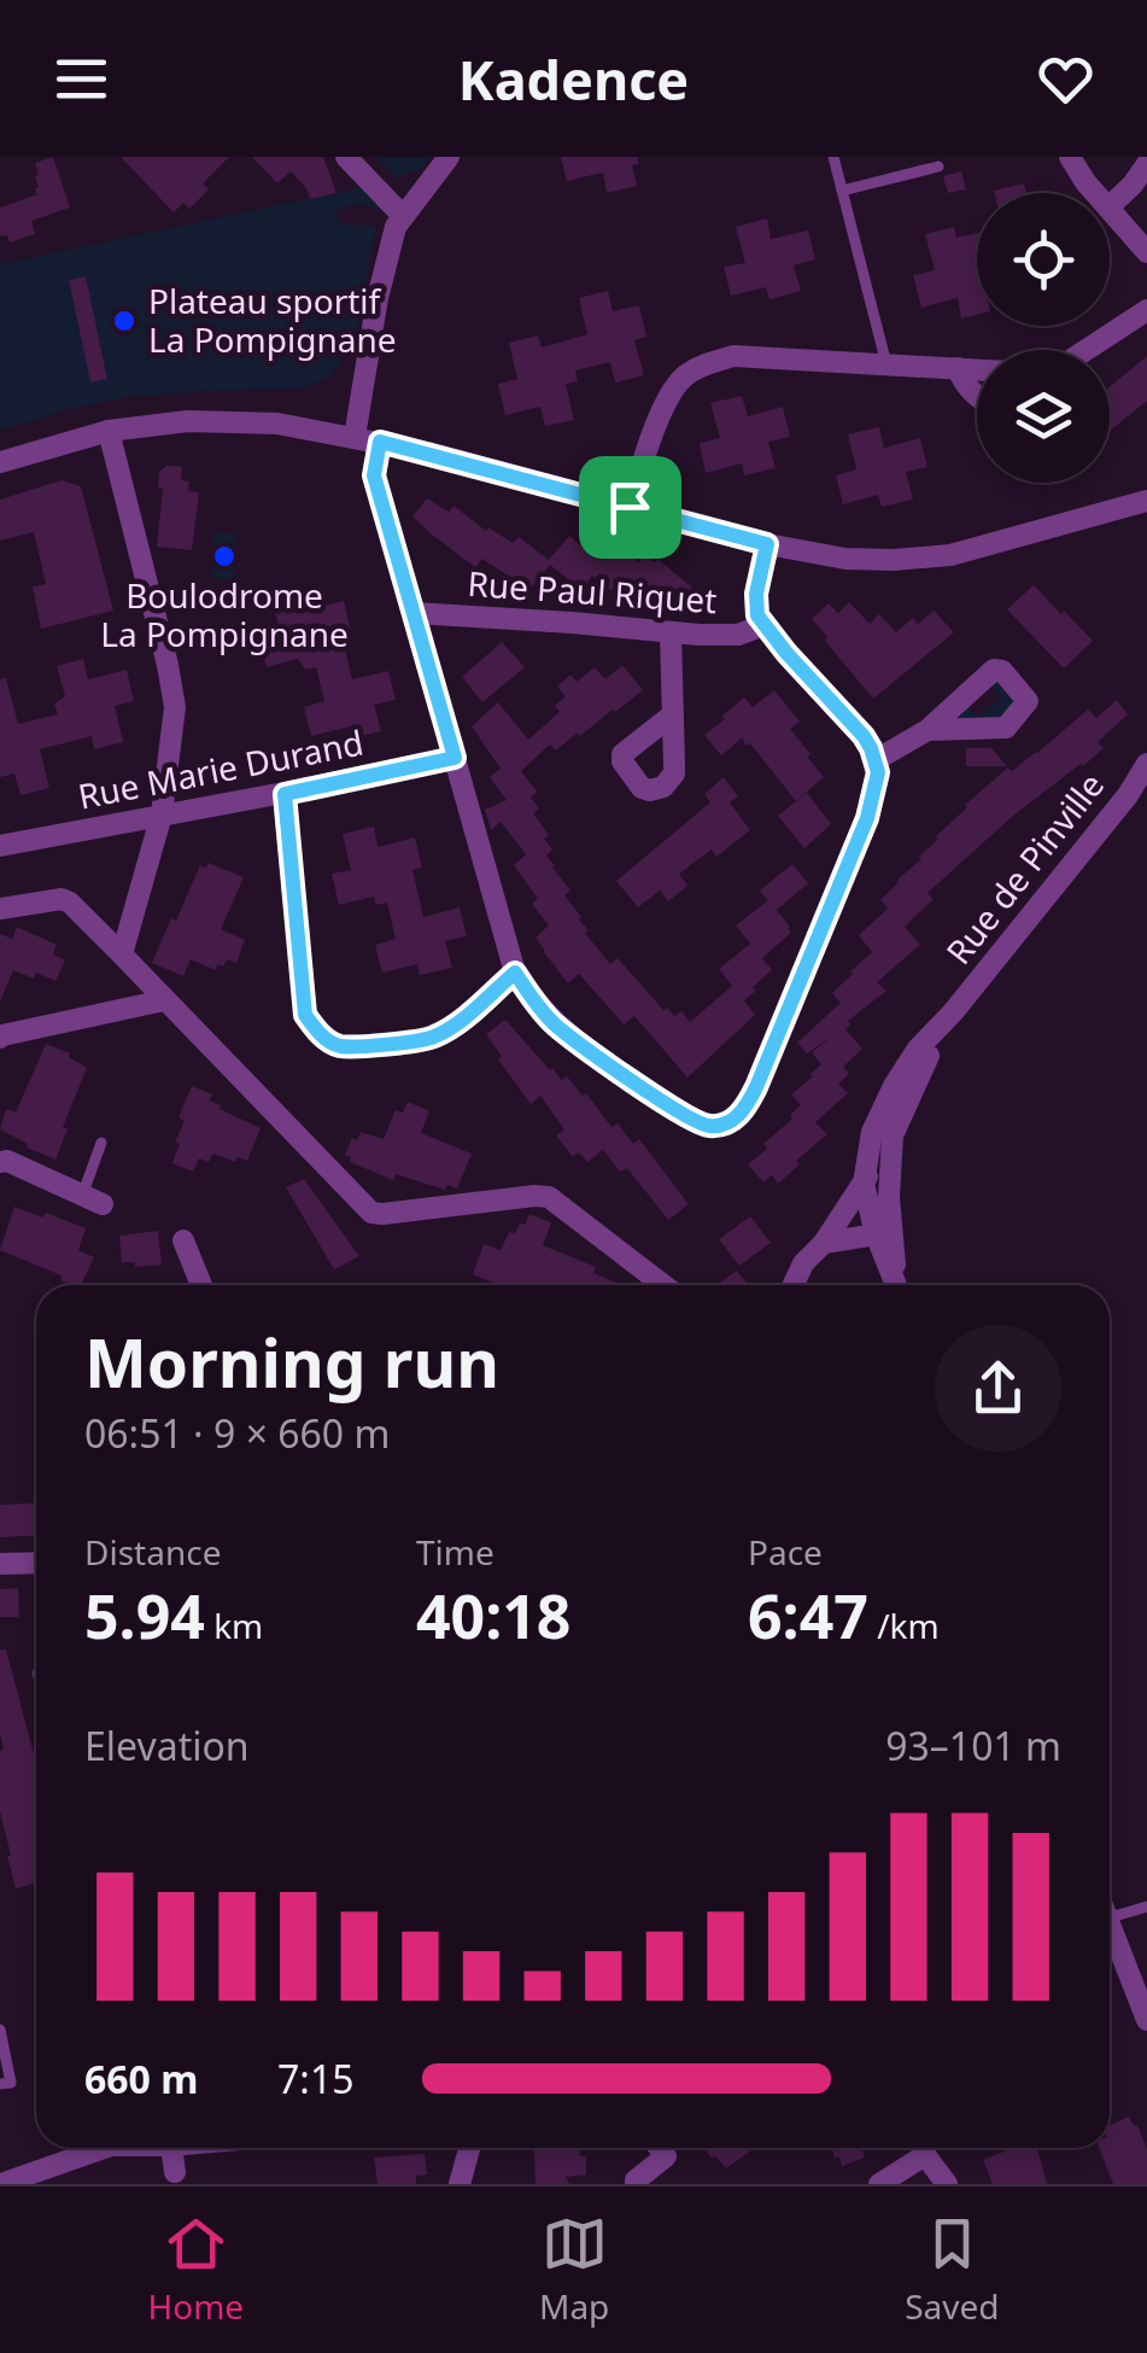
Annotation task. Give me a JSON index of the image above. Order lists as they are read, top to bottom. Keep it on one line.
{"streets":{"street":["Rue Paul Riquet","Rue Marie Durand","Rue de Pinville"]},"places":["Plateau sportif La Pompignane","Boulodrome La Pompignane"],"page":{"header":"Kadence","heading":["Morning run","06:51 · 9 × 660 m"],"stats":[["Distance","5.94 km"],["Time","40:18"],["Pace","6:47 /km"]],"chart":["Elevation","93–101 m"],"list":[{"name":"660 m","note":"7:15"}],"tabs":["Home","Map","Saved"]}}
